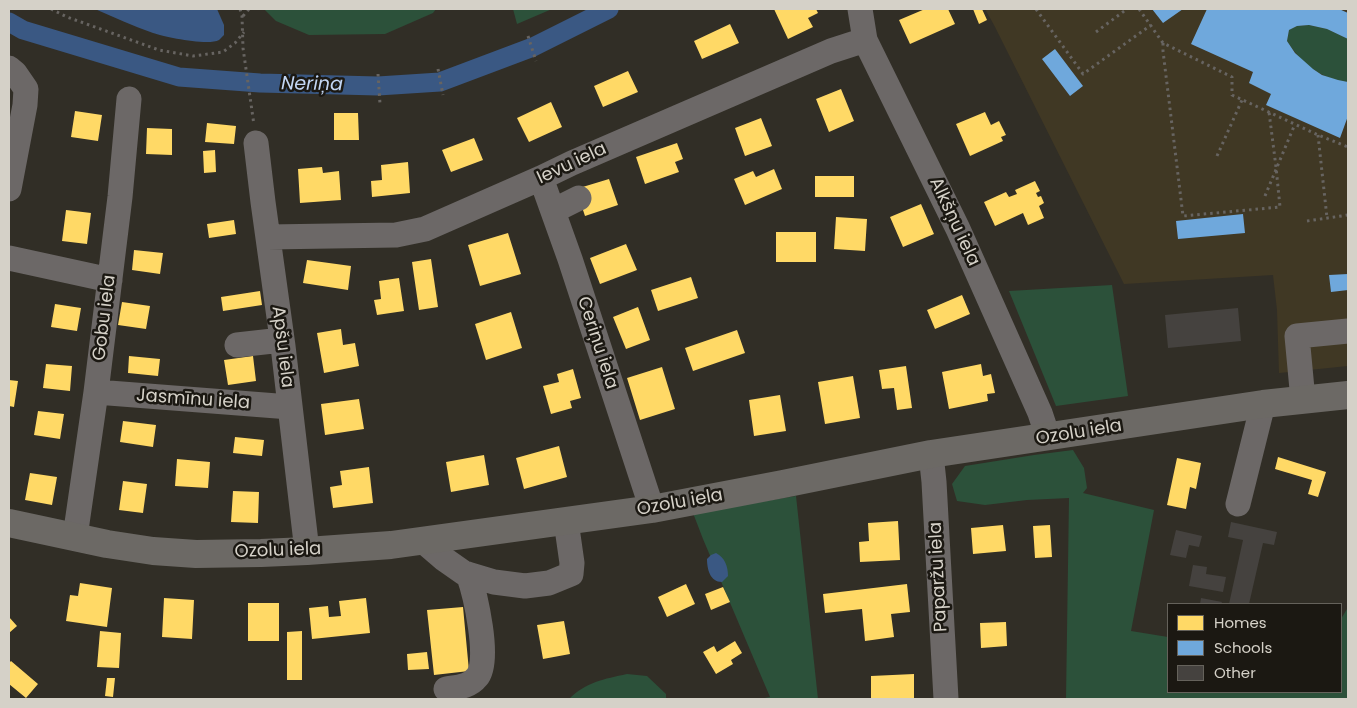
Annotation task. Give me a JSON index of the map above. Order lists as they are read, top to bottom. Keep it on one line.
{"streets":{"main road":["Ozolu iela"],"street":["Ievu iela","Alkšņu iela","Gobu iela","Ceriņu iela","Apšu iela","Jasmīnu iela","Paparžu iela"]},"crossings":[["Ievu iela","Alkšņu iela"],["Ievu iela","Ceriņu iela"],["Ievu iela","Apšu iela"],["Alkšņu iela","Ozolu iela"],["Gobu iela","Jasmīnu iela"],["Gobu iela","Ozolu iela"],["Ceriņu iela","Ozolu iela"],["Apšu iela","Jasmīnu iela"],["Apšu iela","Ozolu iela"],["Ozolu iela","Paparžu iela"]],"water":["Neriņa"],"legend":["Homes","Schools","Other"]}
